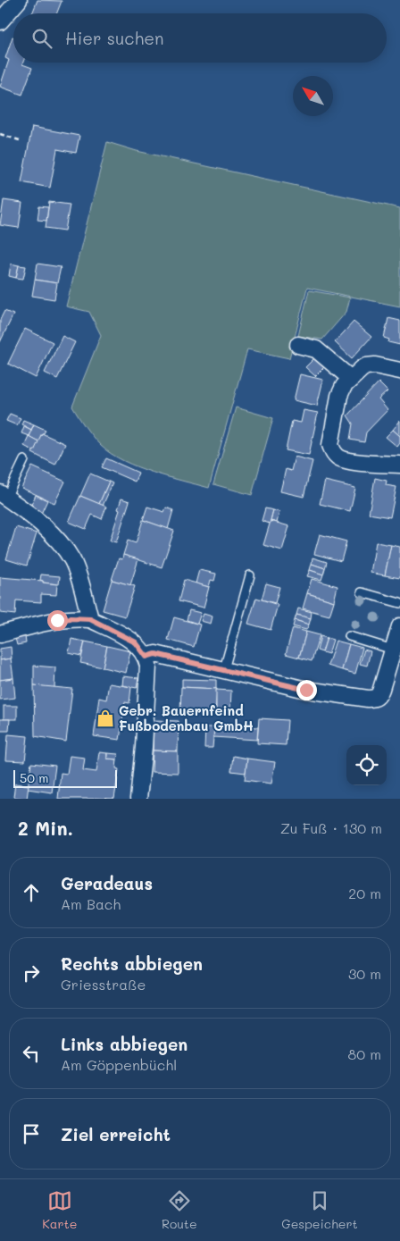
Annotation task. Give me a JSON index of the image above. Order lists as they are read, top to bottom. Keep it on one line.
{"places":{"shop":["Gebr. Bauernfeind Fußbodenbau GmbH"]},"scale_bar":"50 m","north":"top left","page":{"search":"Hier suchen","scale":"50 m","heading":["2 Min.","Zu Fuß · 130 m"],"list":[["Geradeaus","Am Bach","20 m"],["Rechts abbiegen","Griesstraße","30 m"],["Links abbiegen","Am Göppenbüchl","80 m"],"Ziel erreicht"],"nav":["Karte","Route","Gespeichert"]}}
